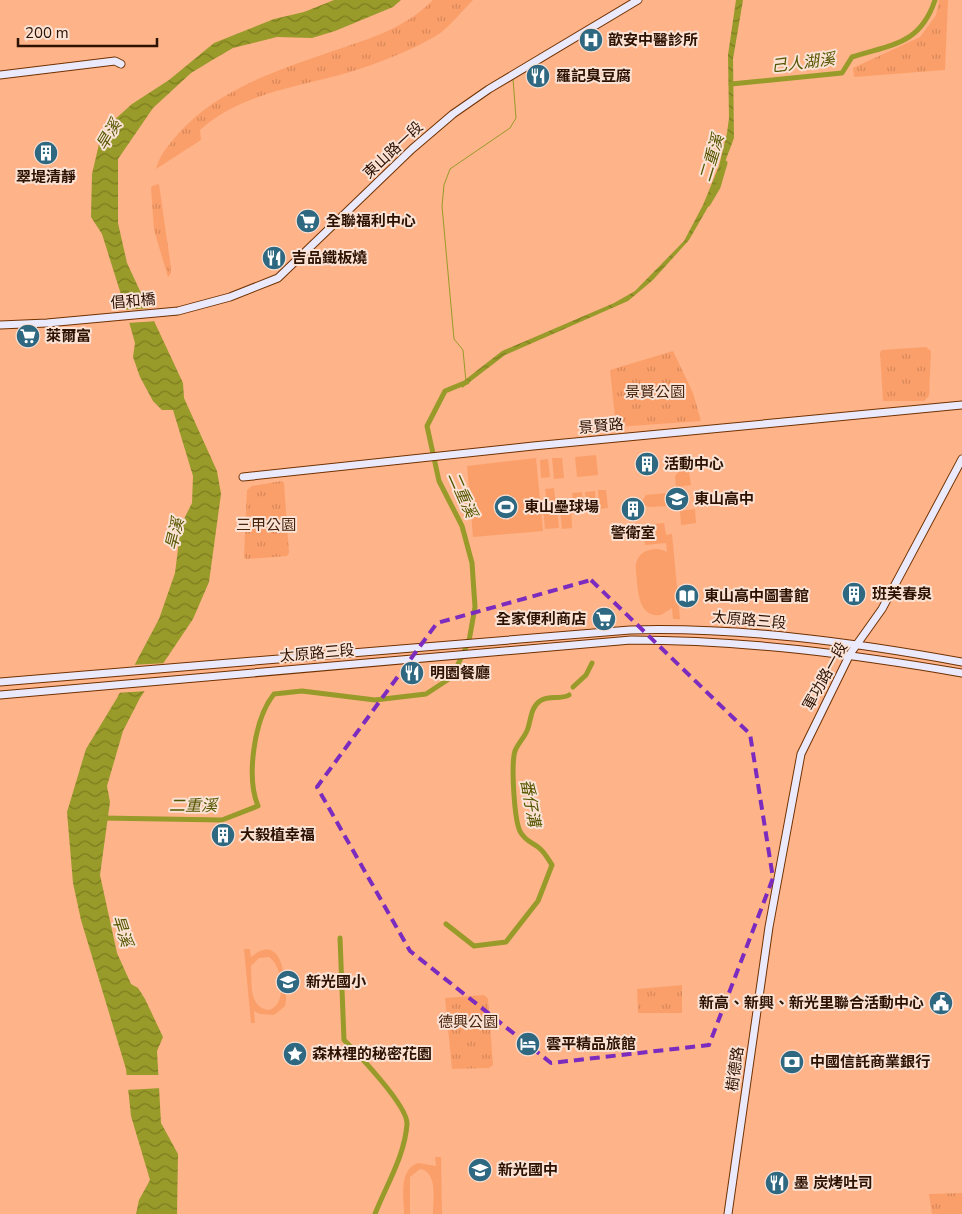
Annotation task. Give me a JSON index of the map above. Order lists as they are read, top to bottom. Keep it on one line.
{"streets":{"main road":["東山路一段","倡和橋","景賢路","太原路三段","軍功路一段","樹德路"]},"crossings":[["東山路一段","倡和橋"],["太原路三段","軍功路一段"],["軍功路一段","樹德路"]],"water":["己人湖溪","旱溪","二重溪","番仔溝"],"parks":["景賢公園","三甲公園","德興公園"],"places":{"hospital":["歆安中醫診所"],"restaurant":["羅記臭豆腐","吉品鐵板燒","明園餐廳","墨 炭烤吐司"],"building":["翠堤清靜","活動中心","警衛室","班芙春泉","大毅植幸福"],"supermarket":["全聯福利中心","萊爾富","全家便利商店"],"school or university":["東山高中","新光國小","新光國中"],"sports":["東山壘球場"],"library":["東山高中圖書館"],"public building":["新高、新興、新光里聯合活動中心"],"hotel":["雲平精品旅館"],"place":["森林裡的秘密花園"],"bank":["中國信託商業銀行"]},"scale_bar":"200 m"}
